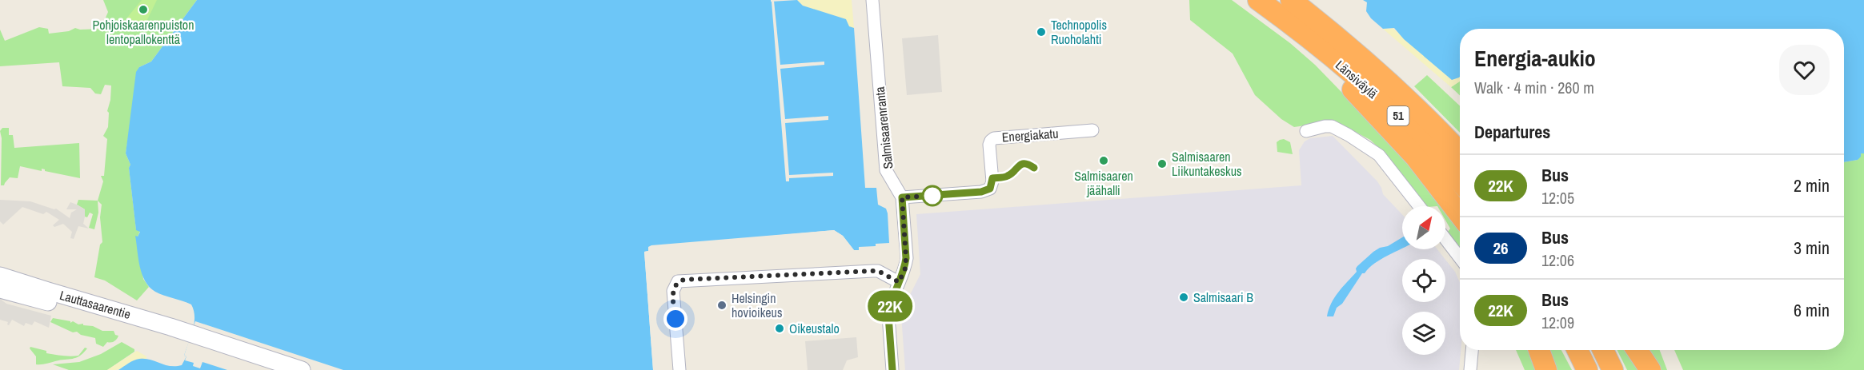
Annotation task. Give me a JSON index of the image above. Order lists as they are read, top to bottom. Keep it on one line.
{"streets":{"highway":["Länsiväylä","51"],"main road":["Lauttasaarentie"],"street":["Salmisaarenranta","Energiakatu"]},"crossings":[["Salmisaarenranta","Energiakatu"]],"places":["Pohjoiskaarenpuiston lentopallokenttä","Technopolis Ruoholahti","Salmisaaren jäähalli","Salmisaaren Liikuntakeskus","Salmisaari B","Helsingin hovioikeus","Oikeustalo"],"lines":["bus line 22K"],"north":"top right","page":{"on_map":"22K","heading":[["Energia-aukio","Walk · 4 min · 260 m"],"Departures"],"list":[{"mark":"22K","name":"Bus","note":"12:05","value":"2 min"},{"mark":"26","name":"Bus","note":"12:06","value":"3 min"},{"mark":"22K","name":"Bus","note":"12:09","value":"6 min"}]}}
